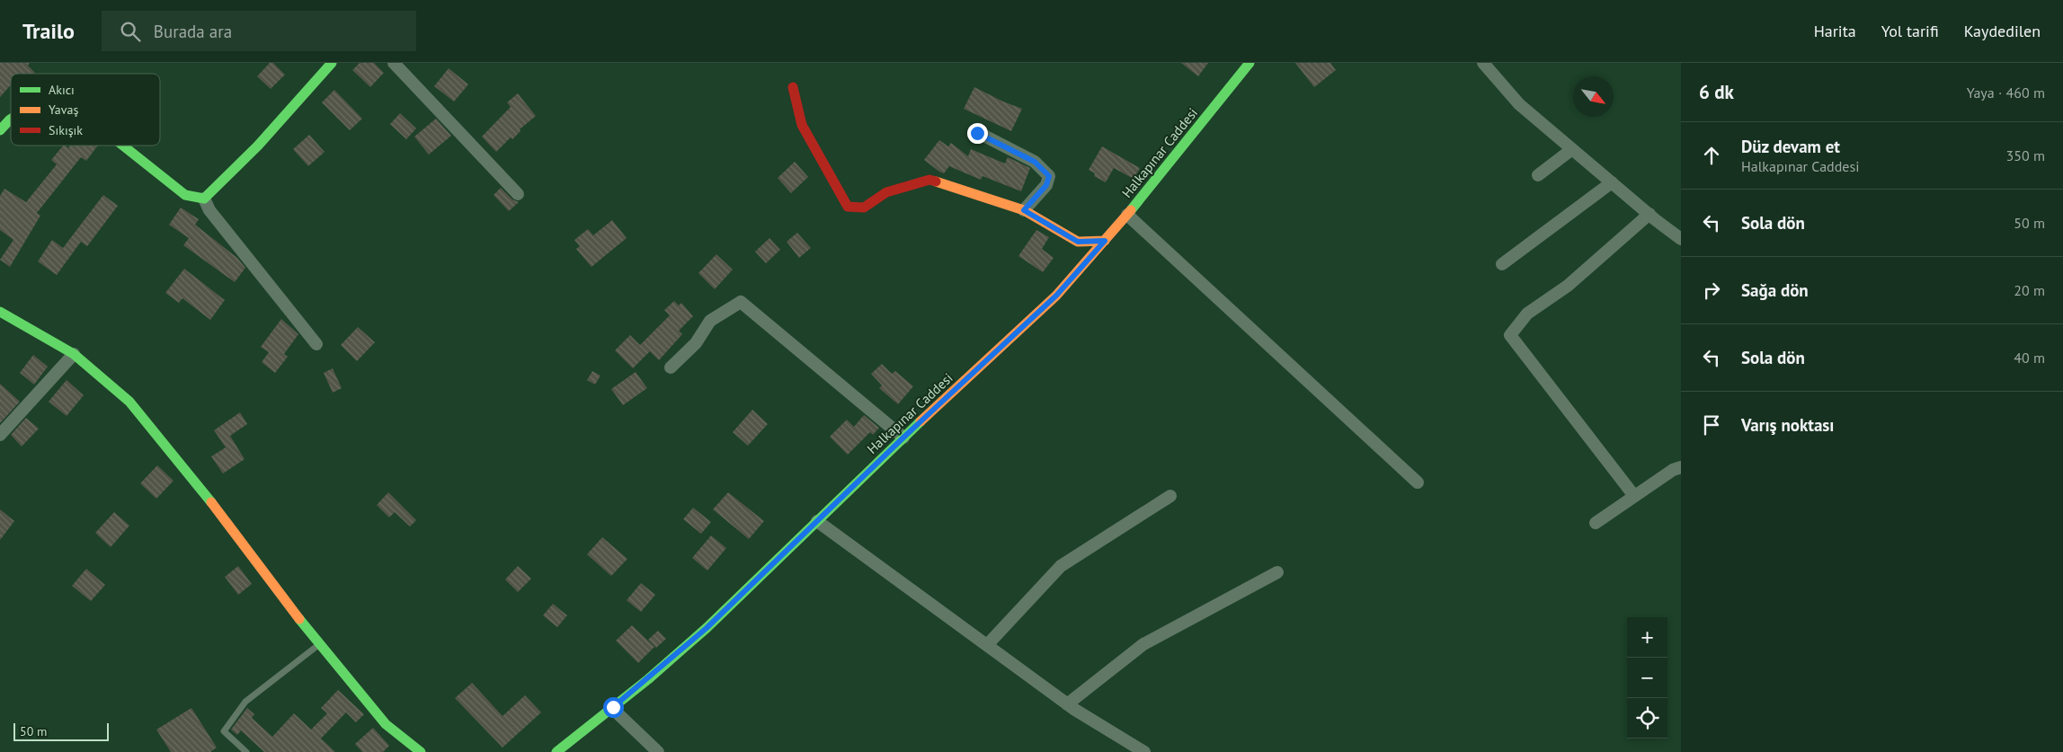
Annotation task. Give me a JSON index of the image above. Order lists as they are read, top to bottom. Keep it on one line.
{"streets":{"street":["Halkapınar Caddesi"]},"legend":["Akıcı","Yavaş","Sıkışık"],"scale_bar":"50 m","north":"bottom right","page":{"header":"Trailo","search":"Burada ara","nav":["Harita","Yol tarifi","Kaydedilen"],"heading":["6 dk","Yaya · 460 m"],"list":[["Düz devam et","Halkapınar Caddesi","350 m"],["Sola dön","50 m"],["Sağa dön","20 m"],["Sola dön","40 m"],"Varış noktası"],"map_buttons":["+","−"],"scale":"50 m"}}
